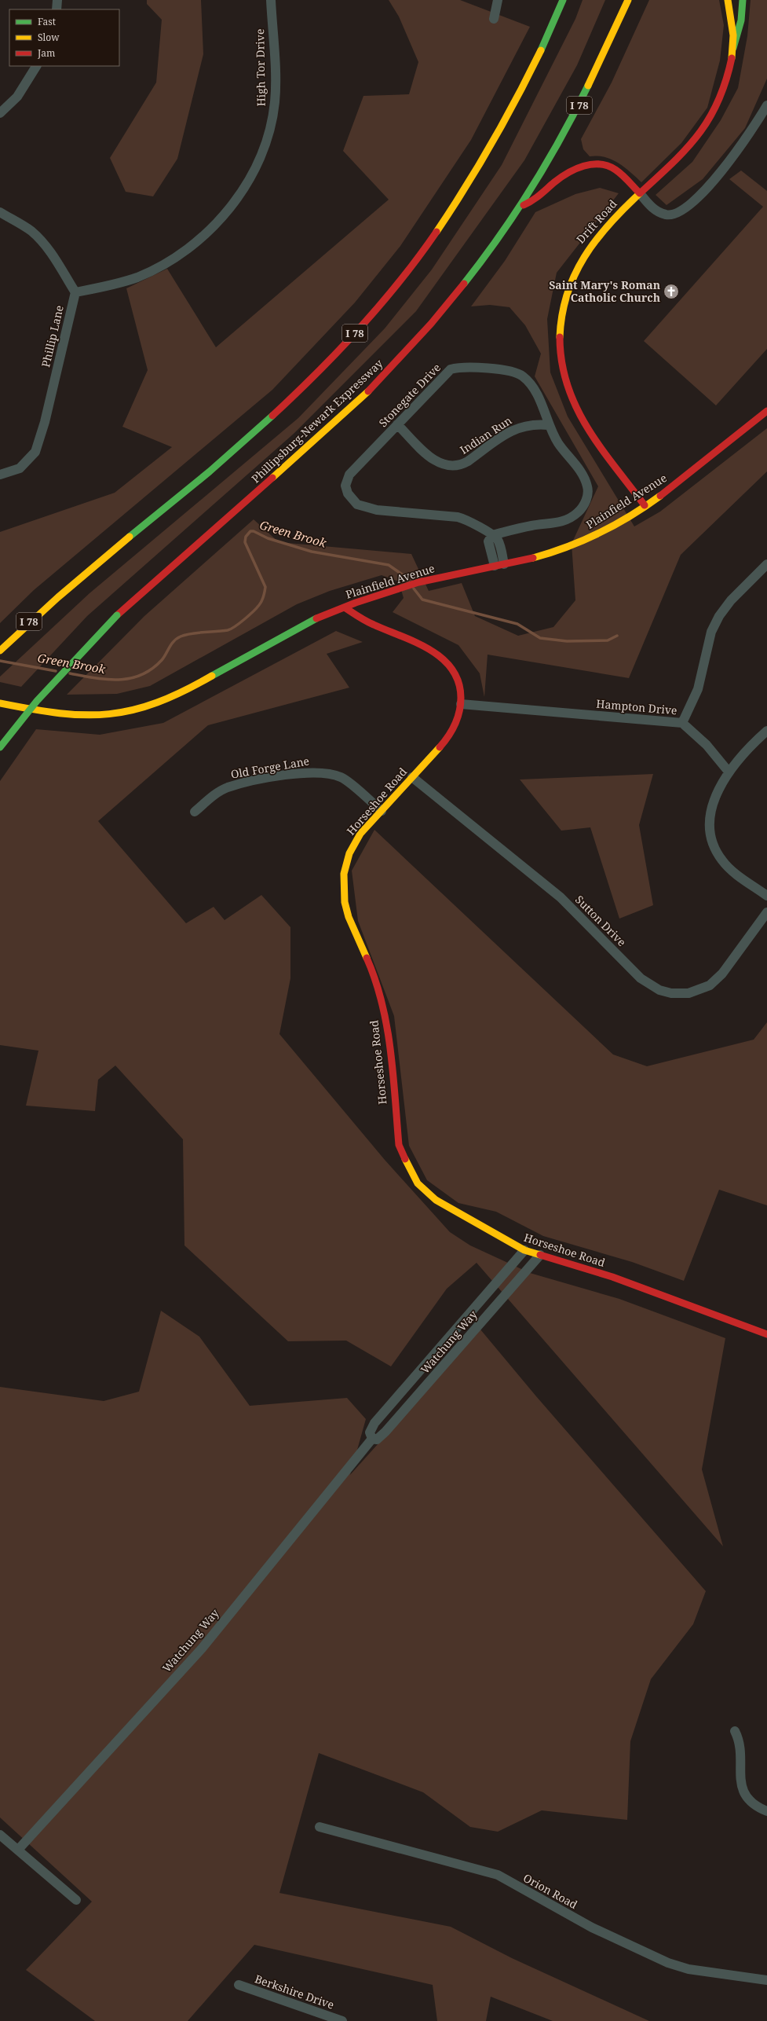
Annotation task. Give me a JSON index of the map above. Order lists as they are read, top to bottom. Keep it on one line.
{"streets":{"main road":["I 78","Drift Road","Phillipsburg-Newark Expressway","Plainfield Avenue","Horseshoe Road"],"street":["High Tor Drive","Phillip Lane","Stonegate Drive","Indian Run","Hampton Drive","Old Forge Lane","Sutton Drive","Watchung Way","Orion Road","Berkshire Drive"]},"crossings":[["High Tor Drive","Phillip Lane"],["Drift Road","Plainfield Avenue"],["Stonegate Drive","Indian Run"],["Plainfield Avenue","Horseshoe Road"],["Hampton Drive","Horseshoe Road"],["Old Forge Lane","Horseshoe Road"],["Horseshoe Road","Sutton Drive"],["Horseshoe Road","Watchung Way"]],"water":["Green Brook"],"places":{"church":["Saint Mary's Roman Catholic Church"]},"legend":["Fast","Slow","Jam"]}
